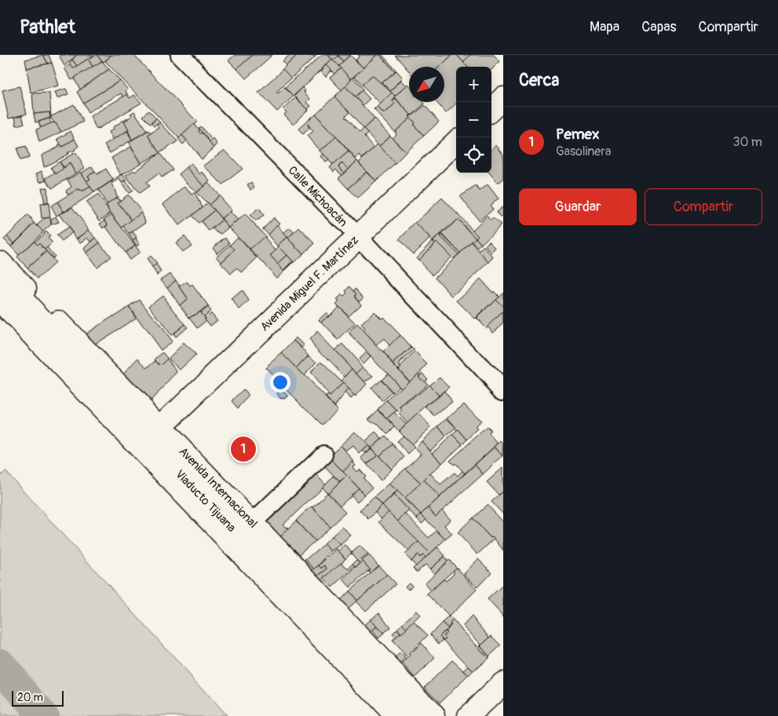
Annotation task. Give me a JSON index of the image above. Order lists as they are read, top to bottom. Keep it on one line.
{"streets":{"main road":["Avenida Miguel F. Martínez","Avenida Internacional","Viaducto Tijuana"],"street":["Calle Michoacán"]},"crossings":[["Calle Michoacán","Avenida Miguel F. Martínez"],["Avenida Miguel F. Martínez","Avenida Internacional"]],"scale_bar":"20 m","north":"bottom left","page":{"header":"Pathlet","nav":["Mapa","Capas","Compartir"],"heading":"Cerca","map_buttons":["+","−"],"list":[{"mark":"1","name":"Pemex","note":"Gasolinera","value":"30 m"}],"buttons":["Guardar","Compartir"],"pins":"1","scale":"20 m"}}
